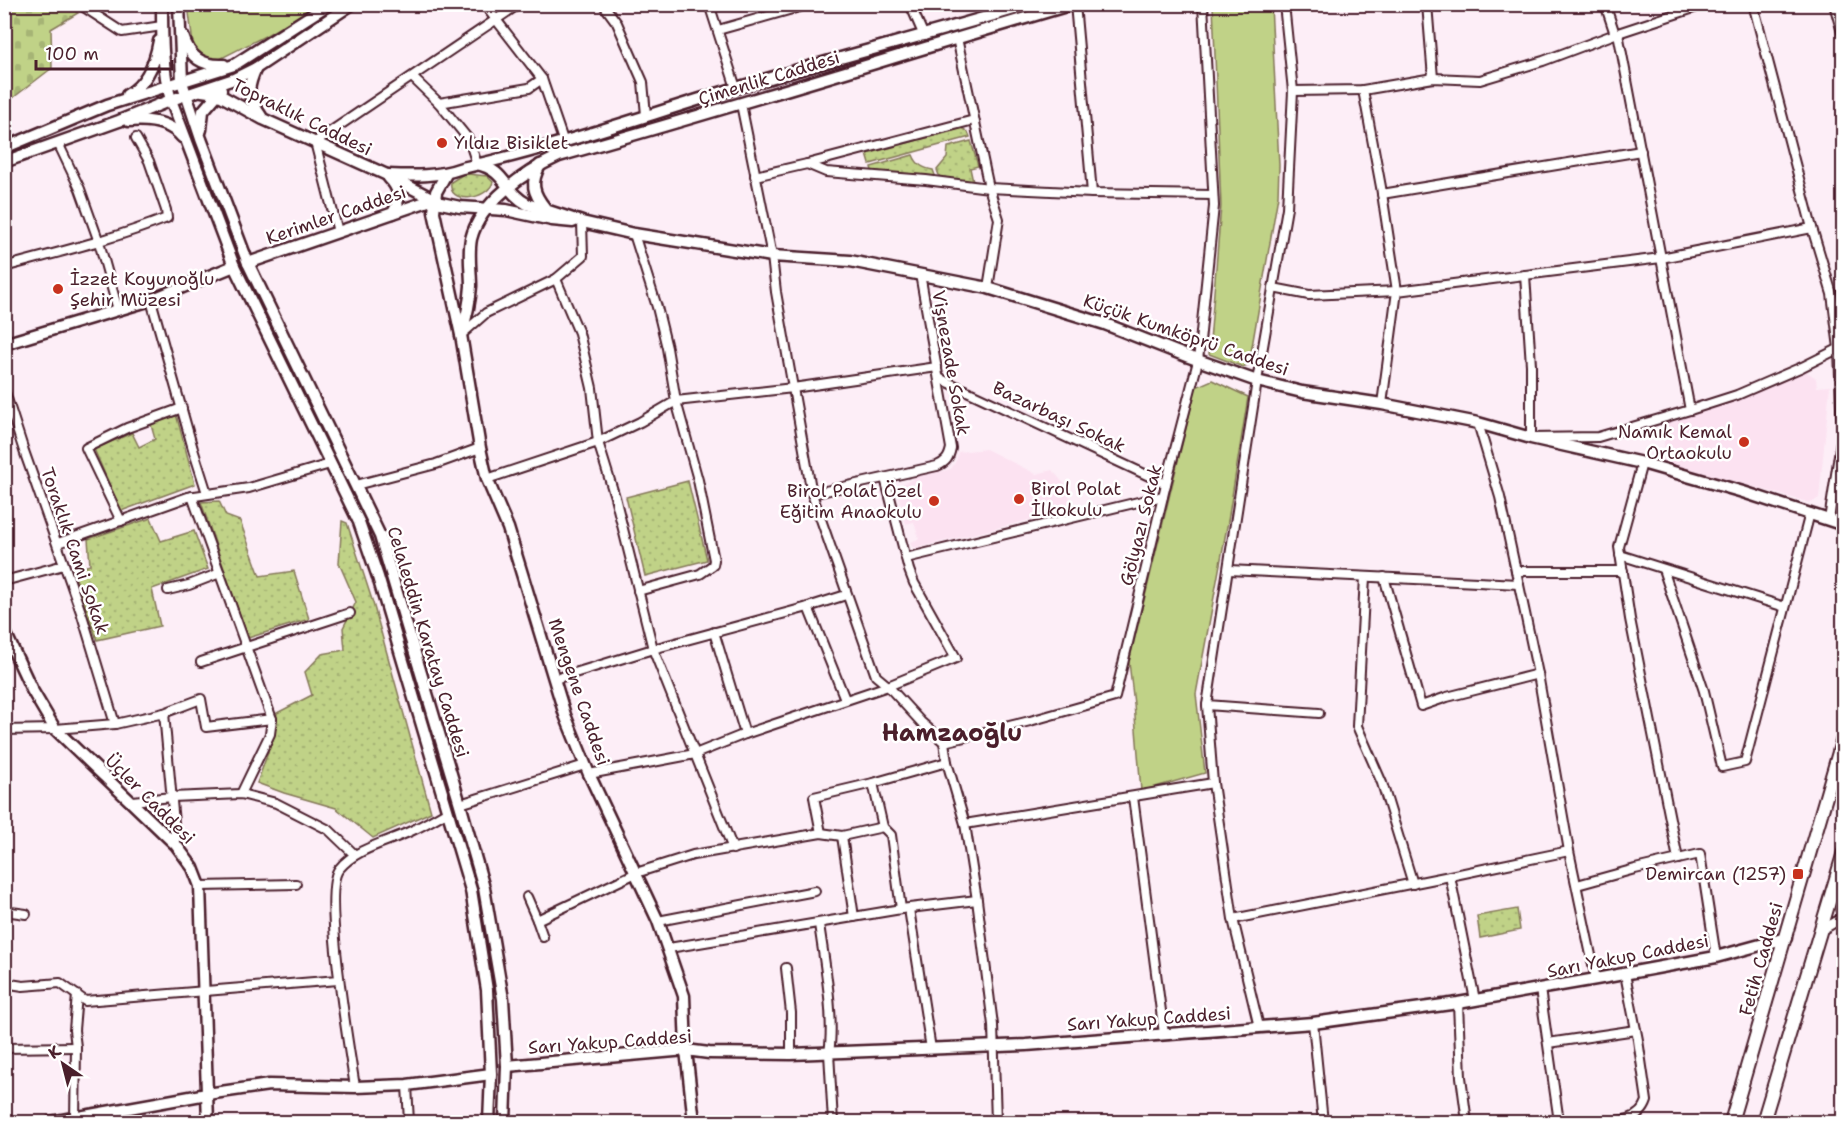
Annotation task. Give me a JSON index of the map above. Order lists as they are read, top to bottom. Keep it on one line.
{"streets":{"main road":["Fetih Caddesi"],"street":["Çimenlik Caddesi","Topraklık Caddesi","Kerimler Caddesi","Küçük Kumköprü Caddesi","Vişnezade Sokak","Bazarbaşı Sokak","Gölyazı Sokak","Toraklık Cami Sokak","Celaleddin Karatay Caddesi","Mengene Caddesi","Üçler Caddesi","Sarı Yakup Caddesi"]},"crossings":[["Çimenlik Caddesi","Topraklık Caddesi"],["Çimenlik Caddesi","Küçük Kumköprü Caddesi"],["Çimenlik Caddesi","Mengene Caddesi"],["Topraklık Caddesi","Kerimler Caddesi"],["Topraklık Caddesi","Küçük Kumköprü Caddesi"],["Topraklık Caddesi","Mengene Caddesi"],["Kerimler Caddesi","Küçük Kumköprü Caddesi"],["Kerimler Caddesi","Celaleddin Karatay Caddesi"],["Kerimler Caddesi","Mengene Caddesi"],["Küçük Kumköprü Caddesi","Vişnezade Sokak"],["Küçük Kumköprü Caddesi","Gölyazı Sokak"],["Küçük Kumköprü Caddesi","Mengene Caddesi"],["Vişnezade Sokak","Bazarbaşı Sokak"],["Bazarbaşı Sokak","Gölyazı Sokak"],["Celaleddin Karatay Caddesi","Sarı Yakup Caddesi"],["Mengene Caddesi","Sarı Yakup Caddesi"],["Sarı Yakup Caddesi","Fetih Caddesi"]],"districts":["Hamzaoğlu"],"places":{"other":["Yıldız Bisiklet","İzzet Koyunoğlu Şehir Müzesi","Namık Kemal Ortaokulu","Birol Polat İlkokulu","Birol Polat Özel Eğitim Anaokulu"],"transit":["Demircan (1257)"]},"scale_bar":"100 m","north":"top left"}
